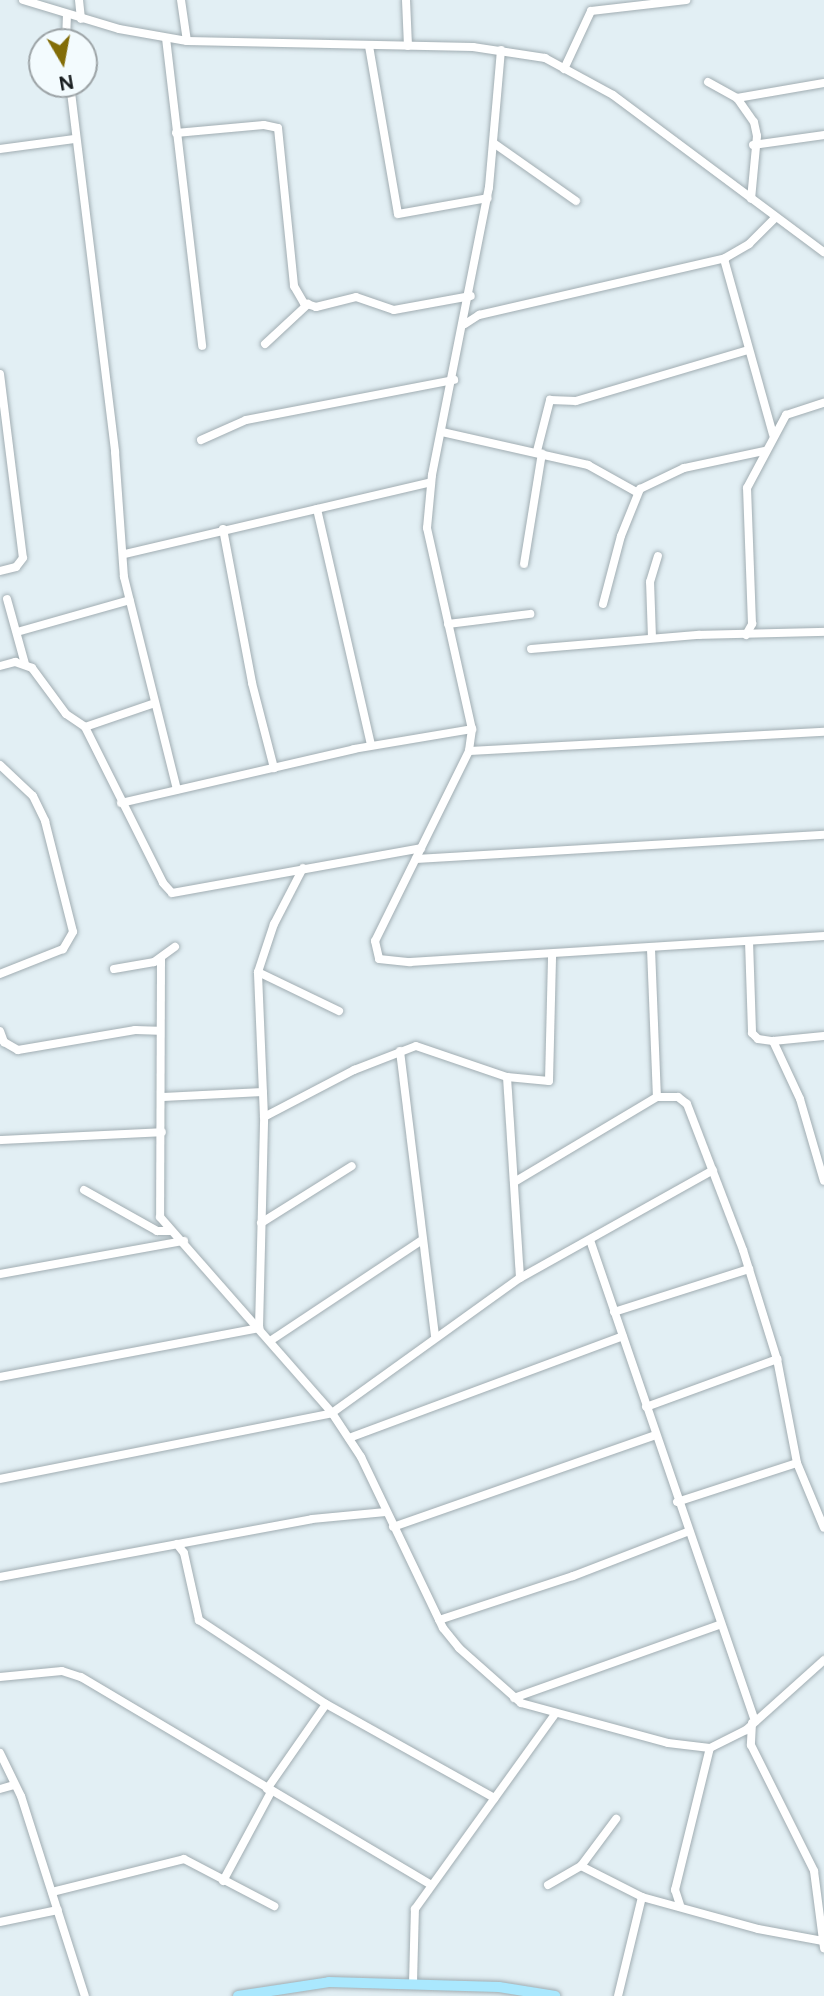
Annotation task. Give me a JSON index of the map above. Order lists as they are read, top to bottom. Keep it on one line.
{"north":"bottom"}
